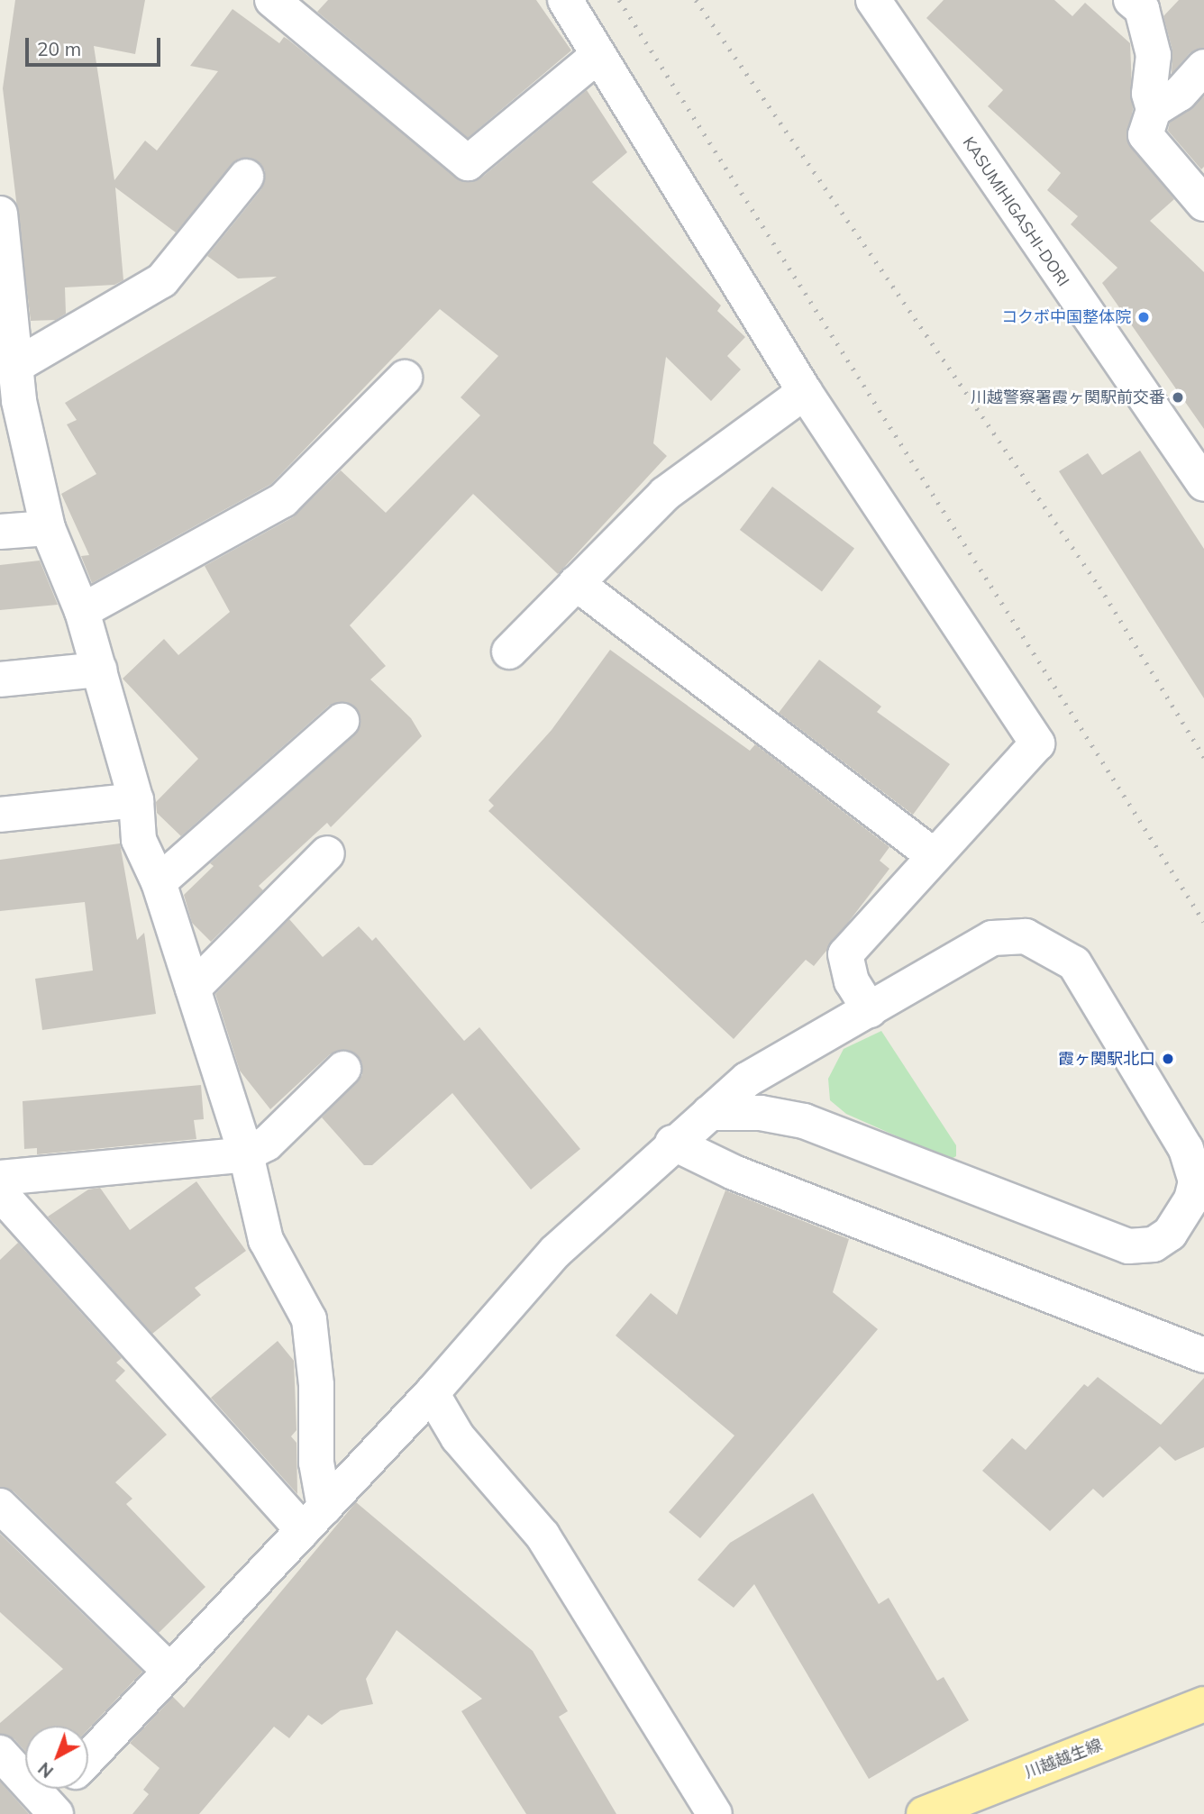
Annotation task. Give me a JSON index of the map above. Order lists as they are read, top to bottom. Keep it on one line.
{"streets":{"main road":["川越越生線"],"street":["KASUMIHIGASHI-DORI"]},"places":["コクボ中国整体院","川越警察署霞ヶ関駅前交番","霞ヶ関駅北口"],"scale_bar":"20 m","north":"bottom left"}
